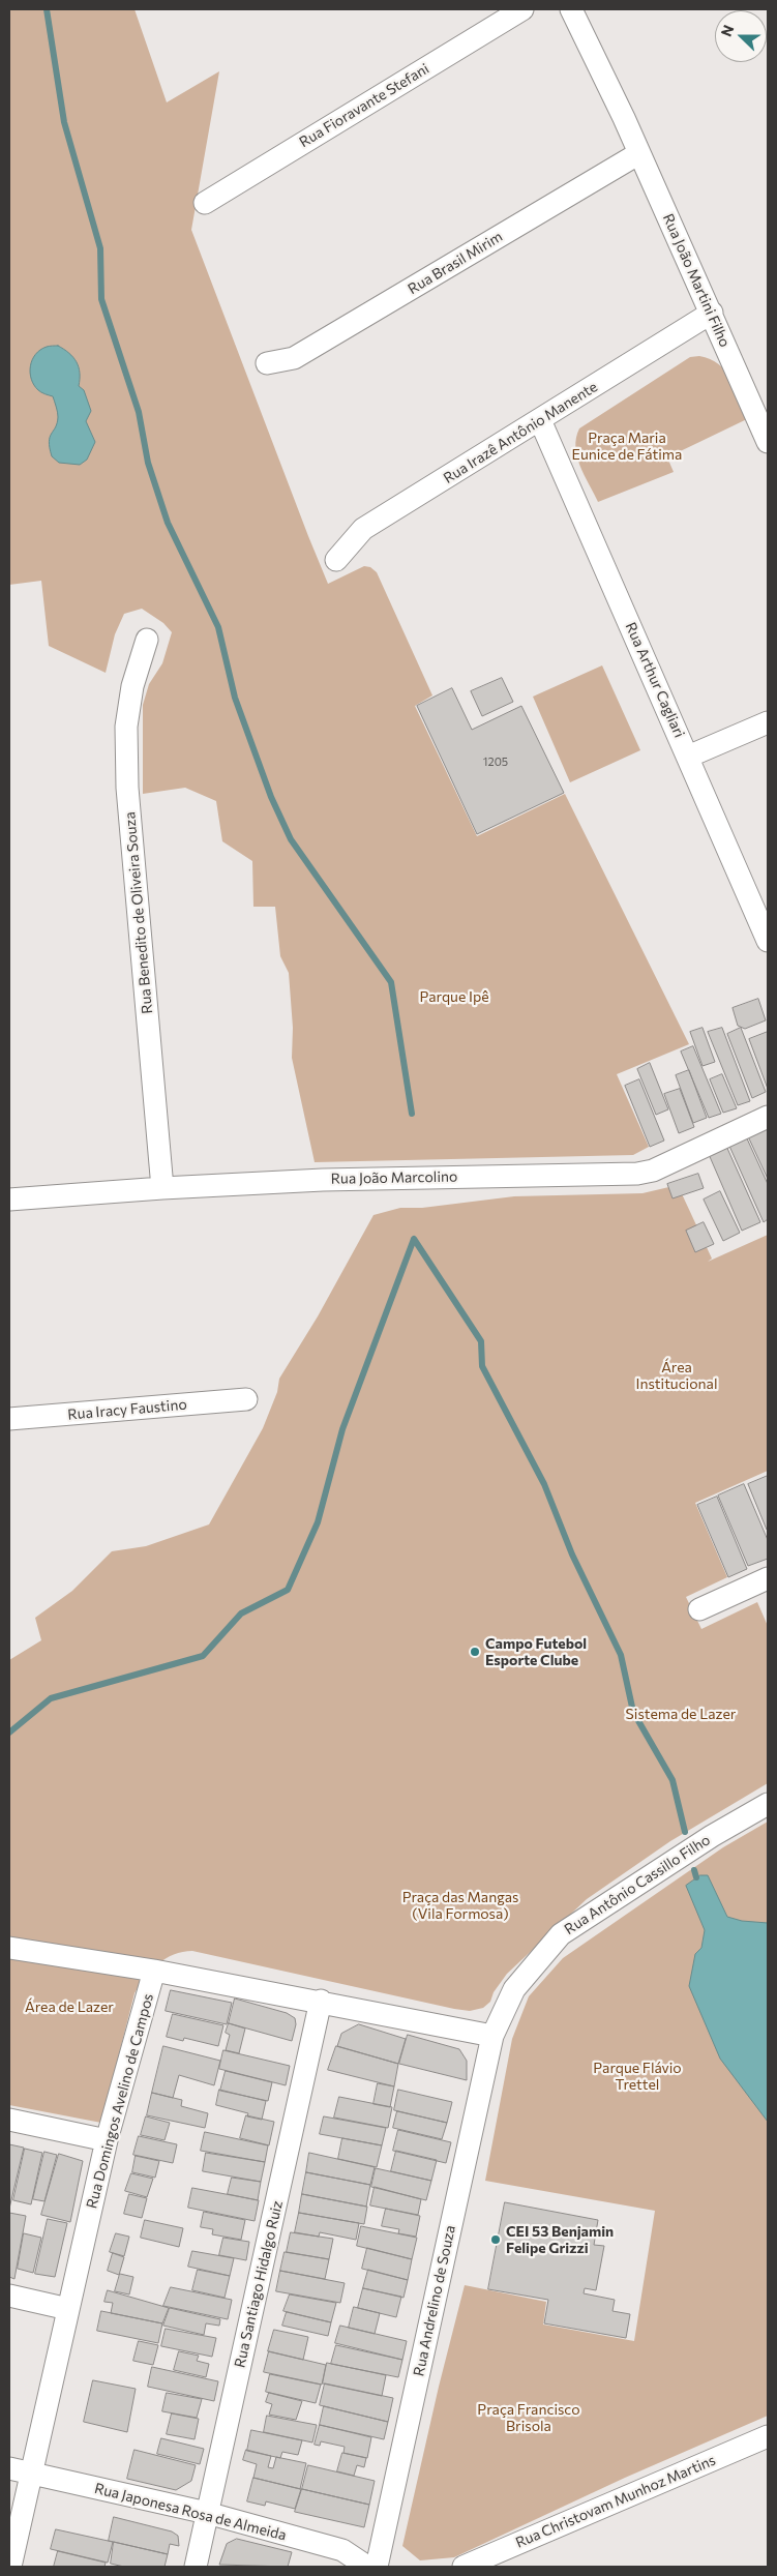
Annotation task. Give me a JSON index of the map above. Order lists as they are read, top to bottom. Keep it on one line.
{"streets":{"street":["Rua Fioravante Stefani","Rua Brasil Mirim","Rua João Martini Filho","Rua Irazê Antônio Manente","Rua Arthur Cagliari","Rua Benedito de Oliveira Souza","Rua João Marcolino","Rua Iracy Faustino","Rua Antônio Cassillo Filho","Rua Domingos Avelino de Campos","Rua Santiago Hidalgo Ruiz","Rua Andrelino de Souza","Rua Christovam Munhoz Martins","Rua Japonesa Rosa de Almeida"]},"crossings":[["Rua Brasil Mirim","Rua João Martini Filho"],["Rua João Martini Filho","Rua Irazê Antônio Manente"],["Rua Irazê Antônio Manente","Rua Arthur Cagliari"],["Rua Benedito de Oliveira Souza","Rua João Marcolino"],["Rua Antônio Cassillo Filho","Rua Andrelino de Souza"],["Rua Domingos Avelino de Campos","Rua Japonesa Rosa de Almeida"],["Rua Santiago Hidalgo Ruiz","Rua Japonesa Rosa de Almeida"]],"parks":["Praça Maria Eunice de Fátima","Parque Ipê","Área Institucional","Sistema de Lazer","Praça das Mangas (Vila Formosa)","Área de Lazer","Parque Flávio Trettel","Praça Francisco Brisola"],"places":["Campo Futebol Esporte Clube","CEI 53 Benjamin Felipe Grizzi"],"house_numbers":["1205"],"north":"left"}
